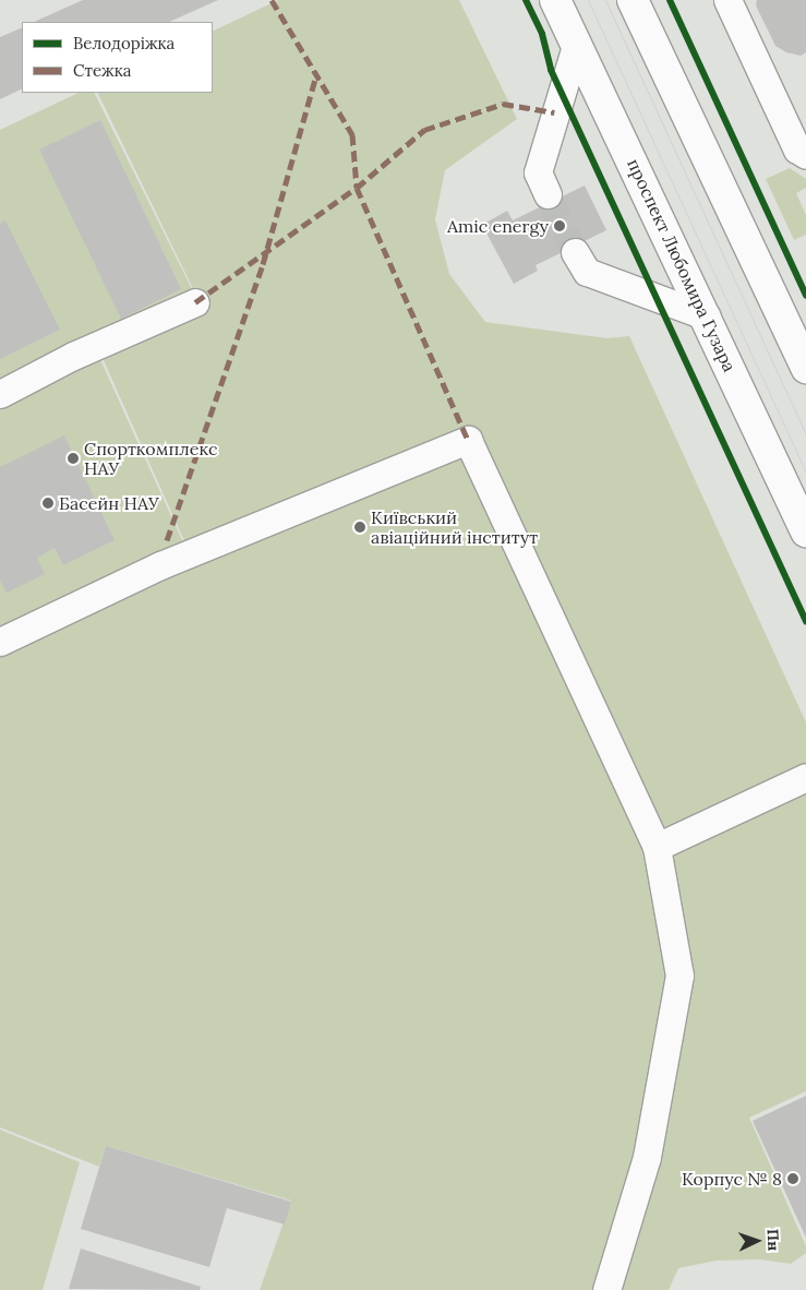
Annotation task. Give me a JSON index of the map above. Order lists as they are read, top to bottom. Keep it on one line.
{"streets":{"main road":["проспект Любомира Гузара"]},"places":["Amic energy","Спорткомплекс НАУ","Басейн НАУ","Київський авіаційний інститут","Корпус № 8"],"legend":["Велодоріжка","Стежка"],"north":"right"}
